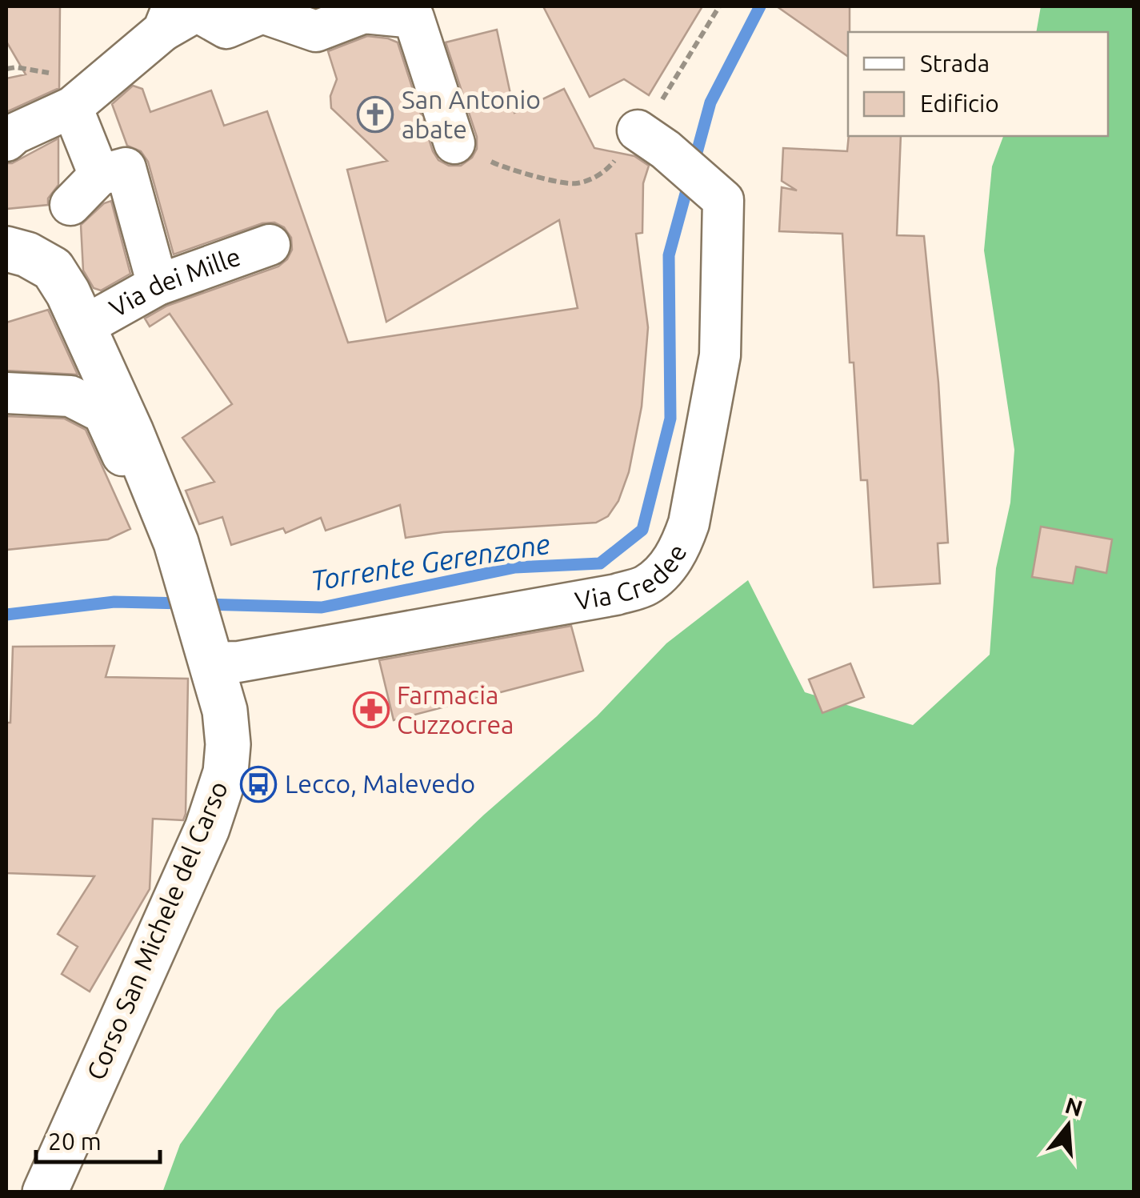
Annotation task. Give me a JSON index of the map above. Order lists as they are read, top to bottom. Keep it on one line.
{"streets":{"main road":["Corso San Michele del Carso"],"street":["Via dei Mille","Via Credee"]},"crossings":[["Via dei Mille","Corso San Michele del Carso"],["Via Credee","Corso San Michele del Carso"]],"water":["Torrente Gerenzone"],"places":{"church":["San Antonio abate"],"pharmacy":["Farmacia Cuzzocrea"],"bus stop":["Lecco, Malevedo"]},"legend":["Strada","Edificio"],"scale_bar":"20 m","north":"top"}
